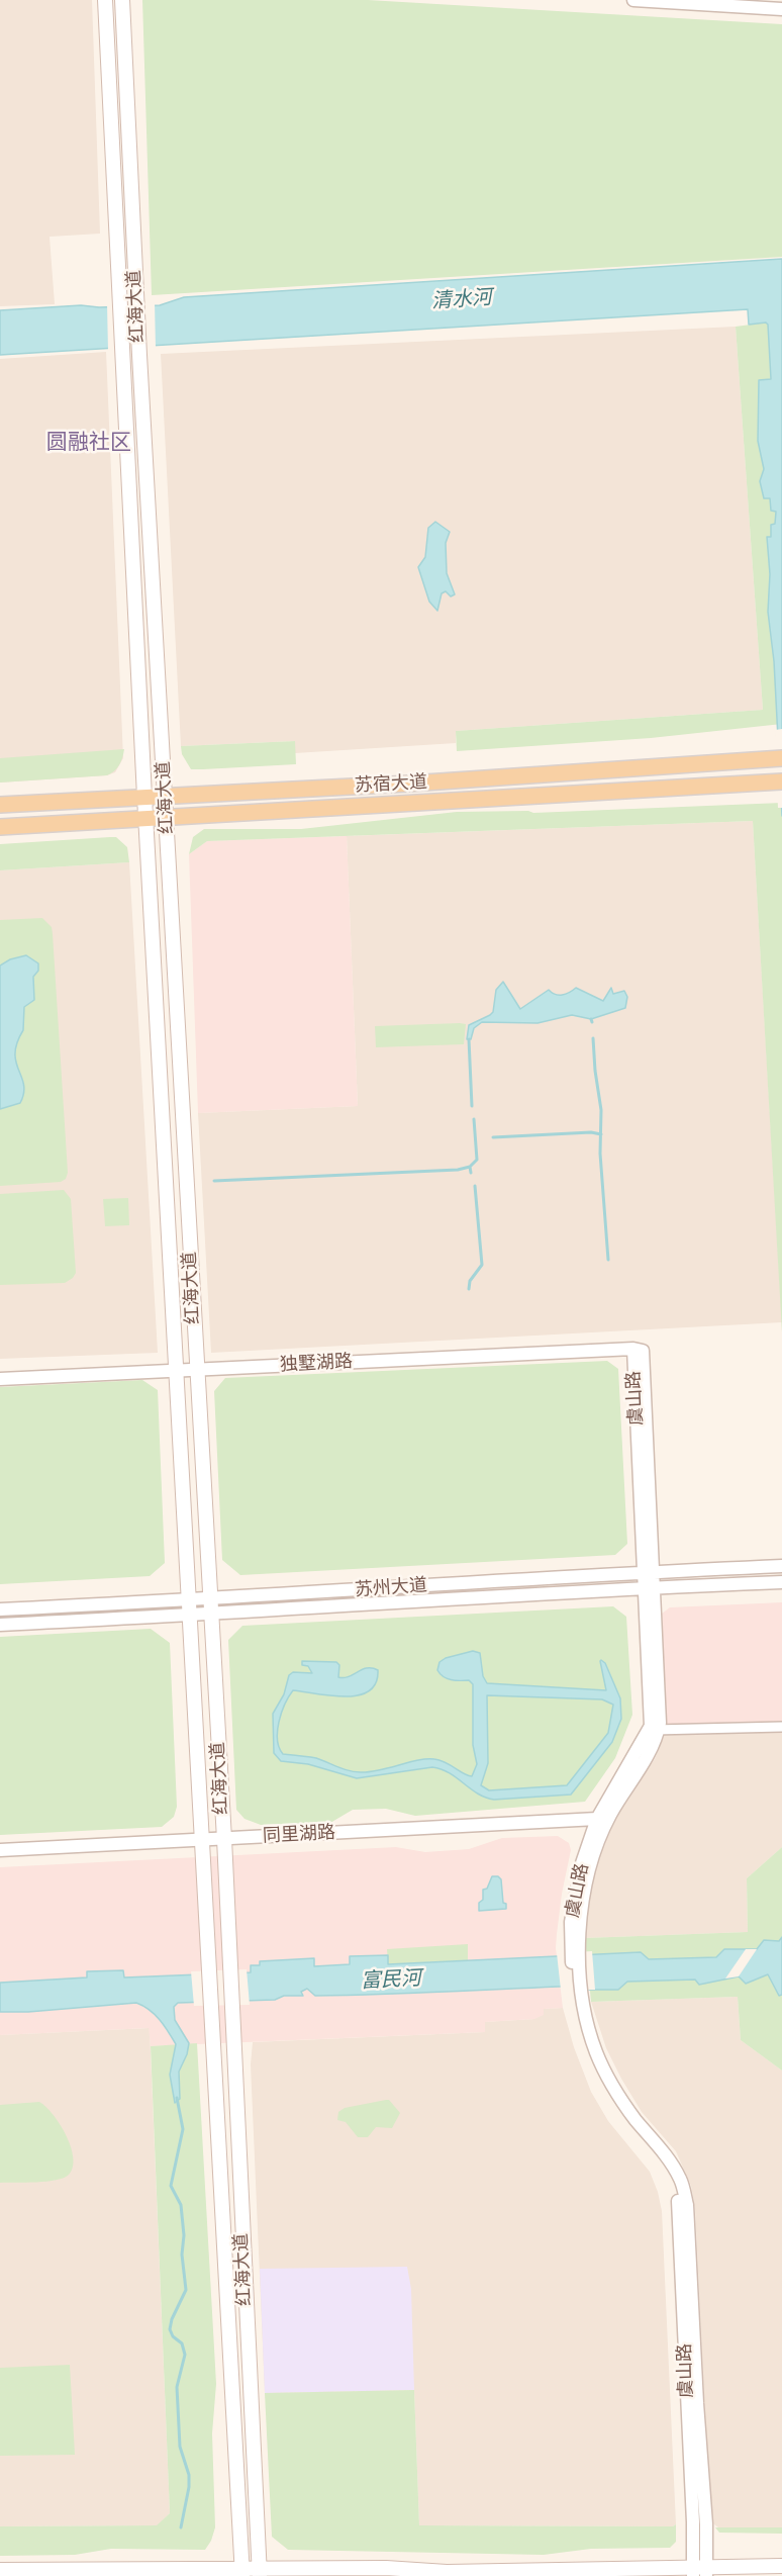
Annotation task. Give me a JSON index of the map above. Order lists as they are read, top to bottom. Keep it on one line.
{"streets":{"main road":["红海大道","苏宿大道"],"street":["独墅湖路","虞山路","苏州大道","同里湖路"]},"crossings":[["红海大道","苏宿大道"],["红海大道","独墅湖路"],["红海大道","苏州大道"],["红海大道","同里湖路"],["独墅湖路","虞山路"],["虞山路","苏州大道"],["虞山路","同里湖路"]],"districts":["圆融社区"],"water":["清水河","富民河"]}
